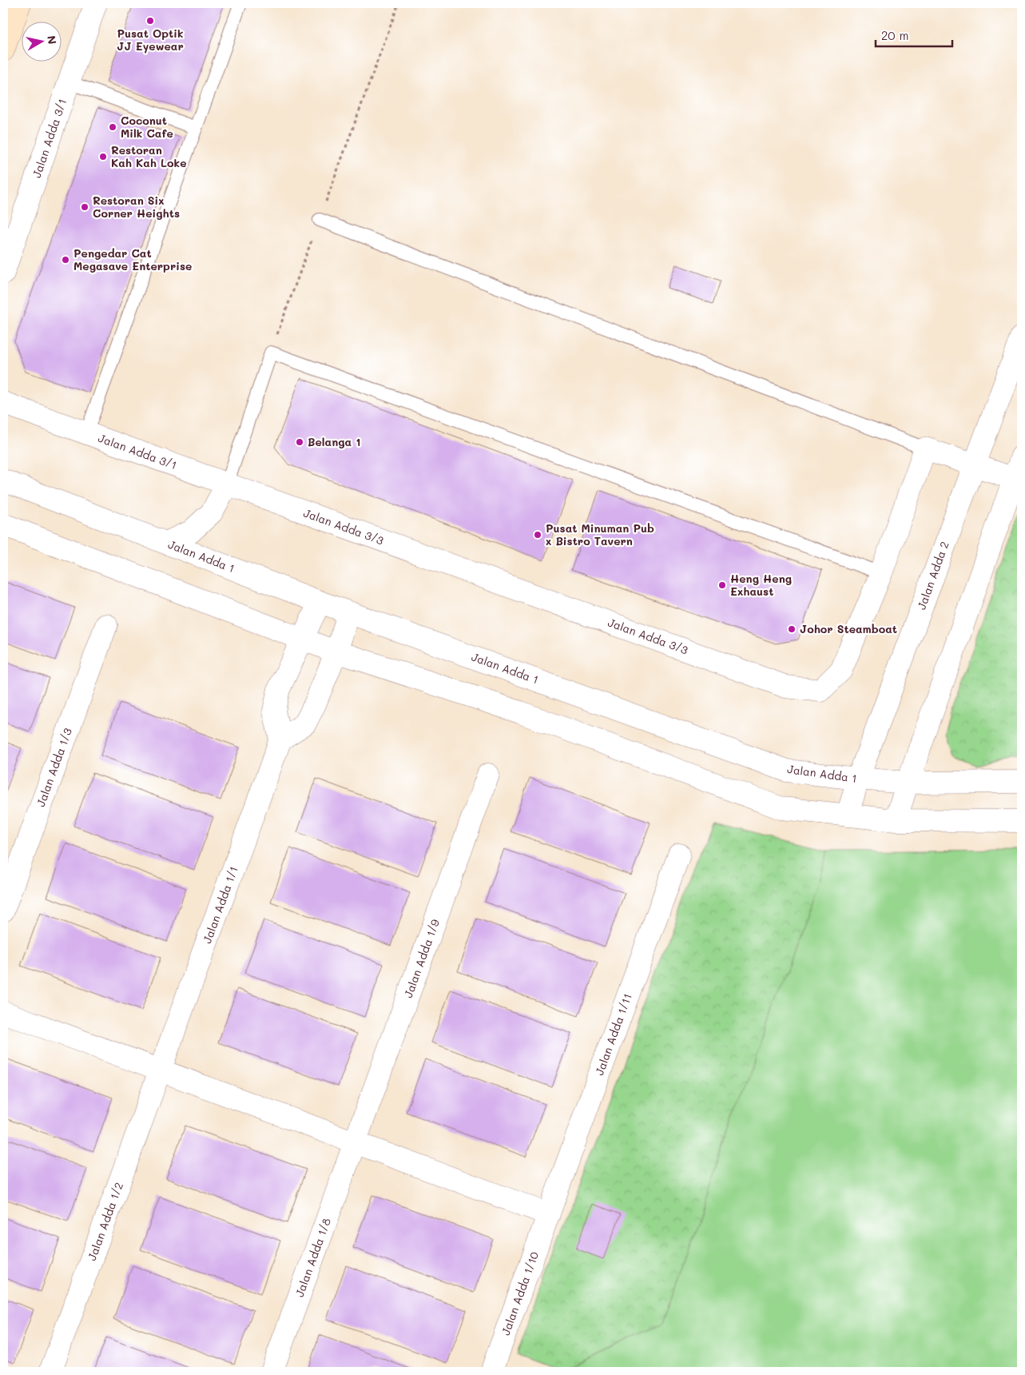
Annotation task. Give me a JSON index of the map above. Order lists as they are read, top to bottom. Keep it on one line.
{"streets":{"street":["Jalan Adda 3/1","Jalan Adda 3/3","Jalan Adda 1","Jalan Adda 2","Jalan Adda 1/3","Jalan Adda 1/1","Jalan Adda 1/9","Jalan Adda 1/11","Jalan Adda 1/2","Jalan Adda 1/8","Jalan Adda 1/10"]},"crossings":[["Jalan Adda 3/1","Jalan Adda 3/3"],["Jalan Adda 1","Jalan Adda 2"],["Jalan Adda 1/1","Jalan Adda 1/2"],["Jalan Adda 1/9","Jalan Adda 1/8"],["Jalan Adda 1/11","Jalan Adda 1/10"]],"places":["Pusat Optik JJ Eyewear","Coconut Milk Cafe","Restoran Kah Kah Loke","Restoran Six Corner Heights","Pengedar Cat Megasave Enterprise","Belanga 1","Pusat Minuman Pub x Bistro Tavern","Heng Heng Exhaust","Johor Steamboat"],"scale_bar":"20 m","north":"right"}
